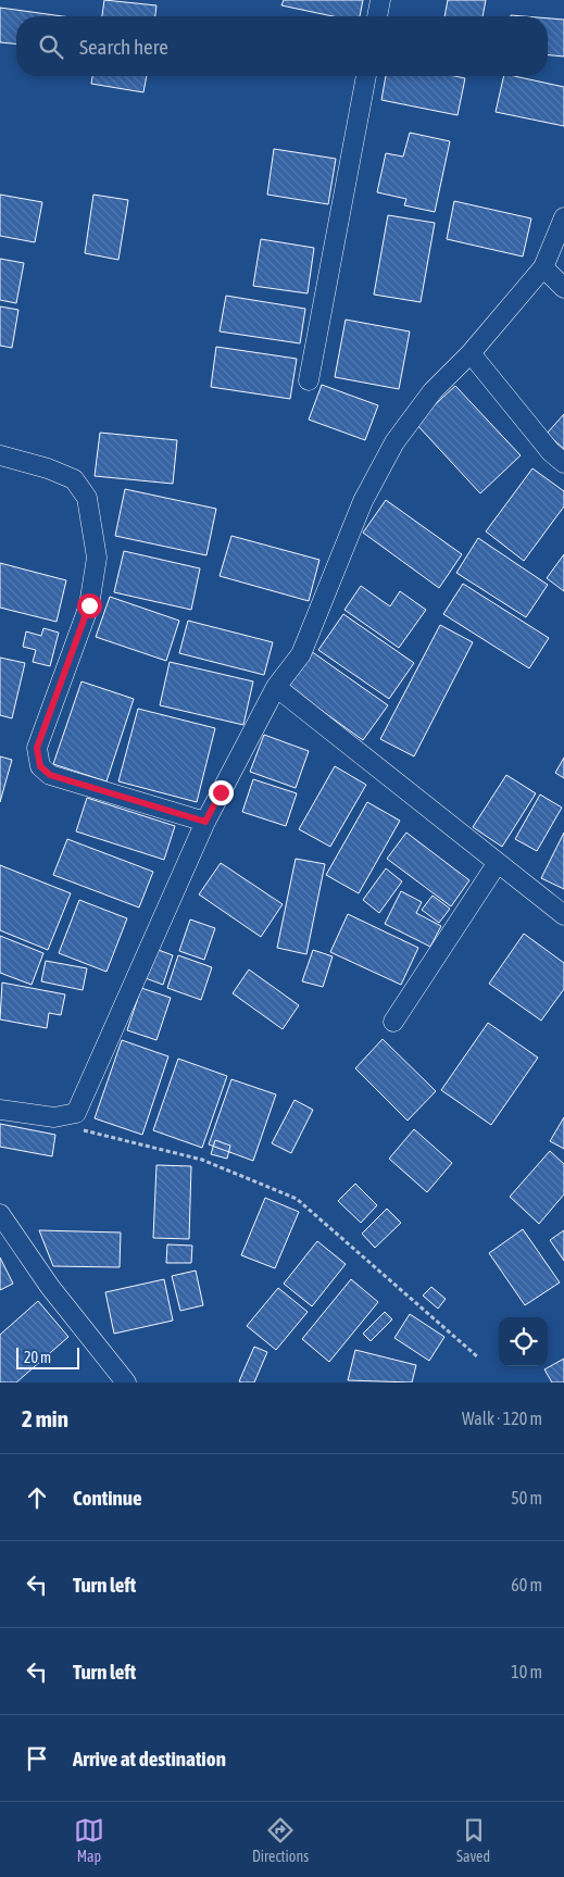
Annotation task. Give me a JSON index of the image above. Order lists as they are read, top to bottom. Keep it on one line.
{"scale_bar":"20 m","page":{"search":"Search here","scale":"20 m","heading":["2 min","Walk · 120 m"],"list":[["Continue","50 m"],["Turn left","60 m"],["Turn left","10 m"],"Arrive at destination"],"nav":["Map","Directions","Saved"]}}
